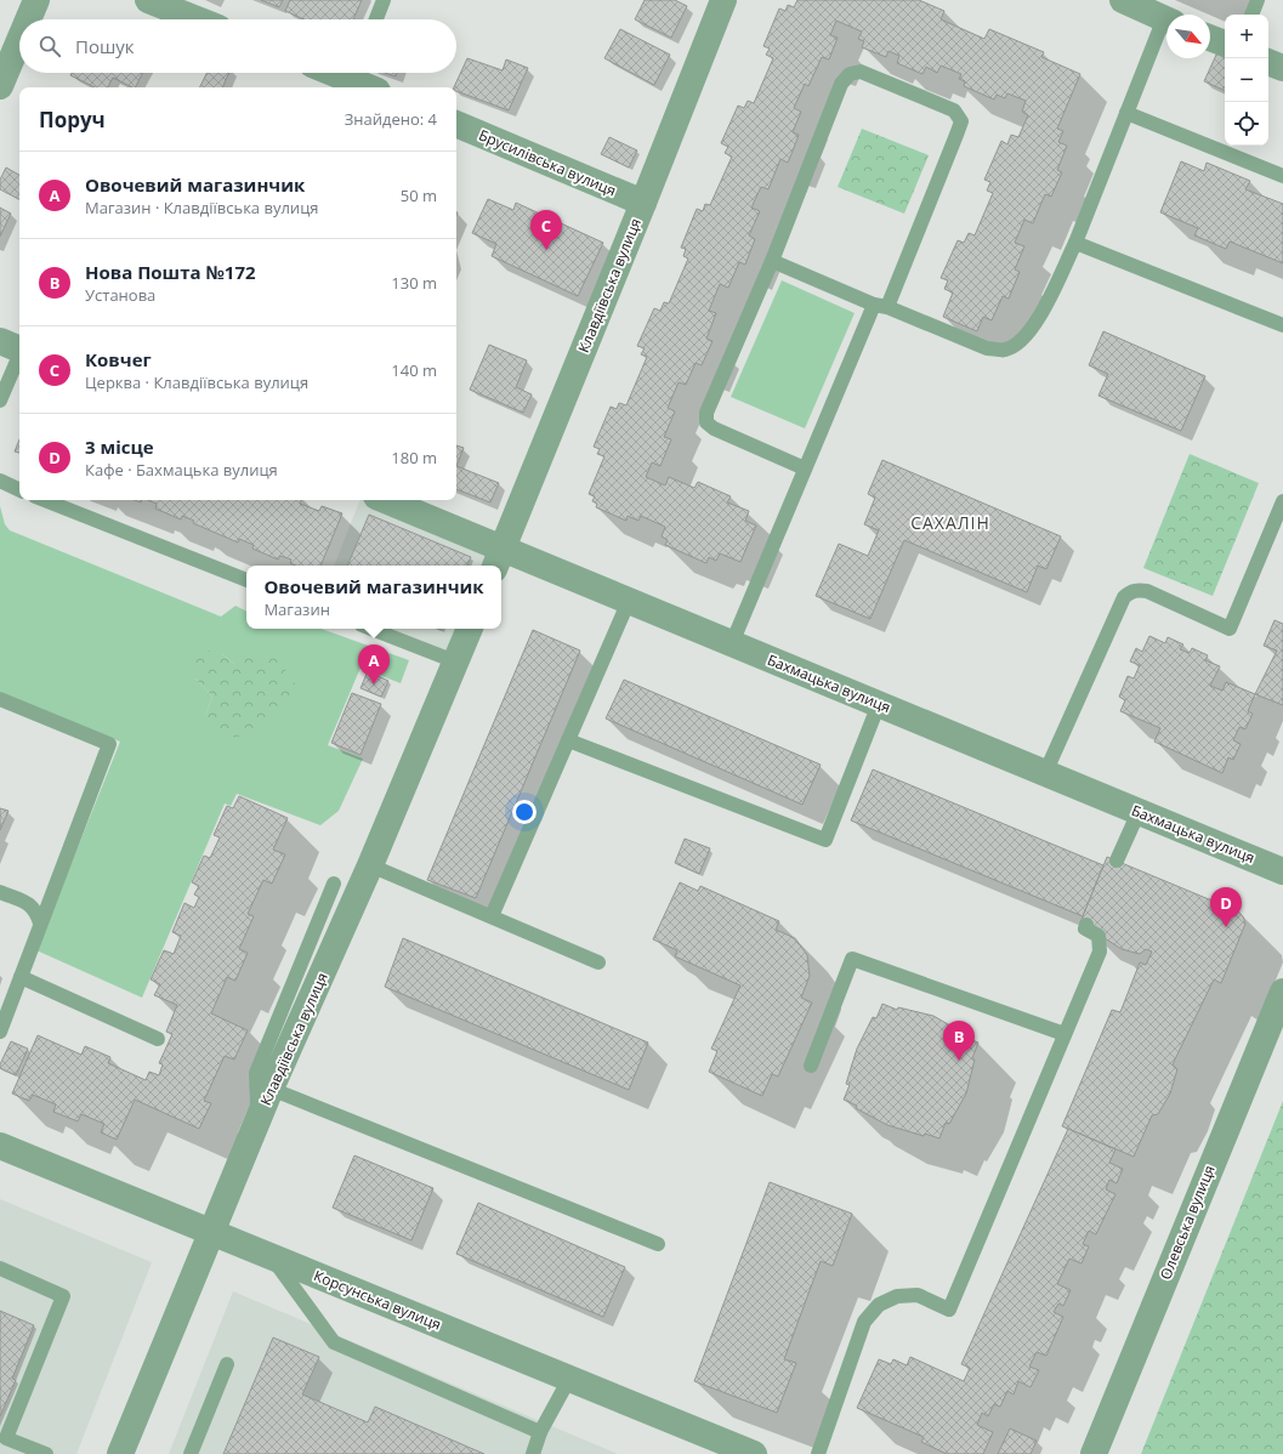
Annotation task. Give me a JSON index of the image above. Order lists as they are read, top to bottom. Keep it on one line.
{"streets":{"street":["Брусилівська вулиця","Клавдіївська вулиця","Бахмацька вулиця","Олевська вулиця","Корсунська вулиця"]},"crossings":[["Брусилівська вулиця","Клавдіївська вулиця"],["Клавдіївська вулиця","Бахмацька вулиця"],["Клавдіївська вулиця","Корсунська вулиця"]],"districts":["САХАЛІН"],"north":"bottom right","page":{"map_buttons":["+","−"],"search":"Пошук","heading":["Поруч","Знайдено: 4"],"list":[{"mark":"A","name":"Овочевий магазинчик","note":"Магазин · Клавдіївська вулиця","value":"50 m"},{"mark":"B","name":"Нова Пошта №172","note":"Установа","value":"130 m"},{"mark":"C","name":"Ковчег","note":"Церква · Клавдіївська вулиця","value":"140 m"},{"mark":"D","name":"3 місце","note":"Кафе · Бахмацька вулиця","value":"180 m"}],"pins":["C","A","D","B"],"popup":["Овочевий магазинчик","Магазин"]}}
